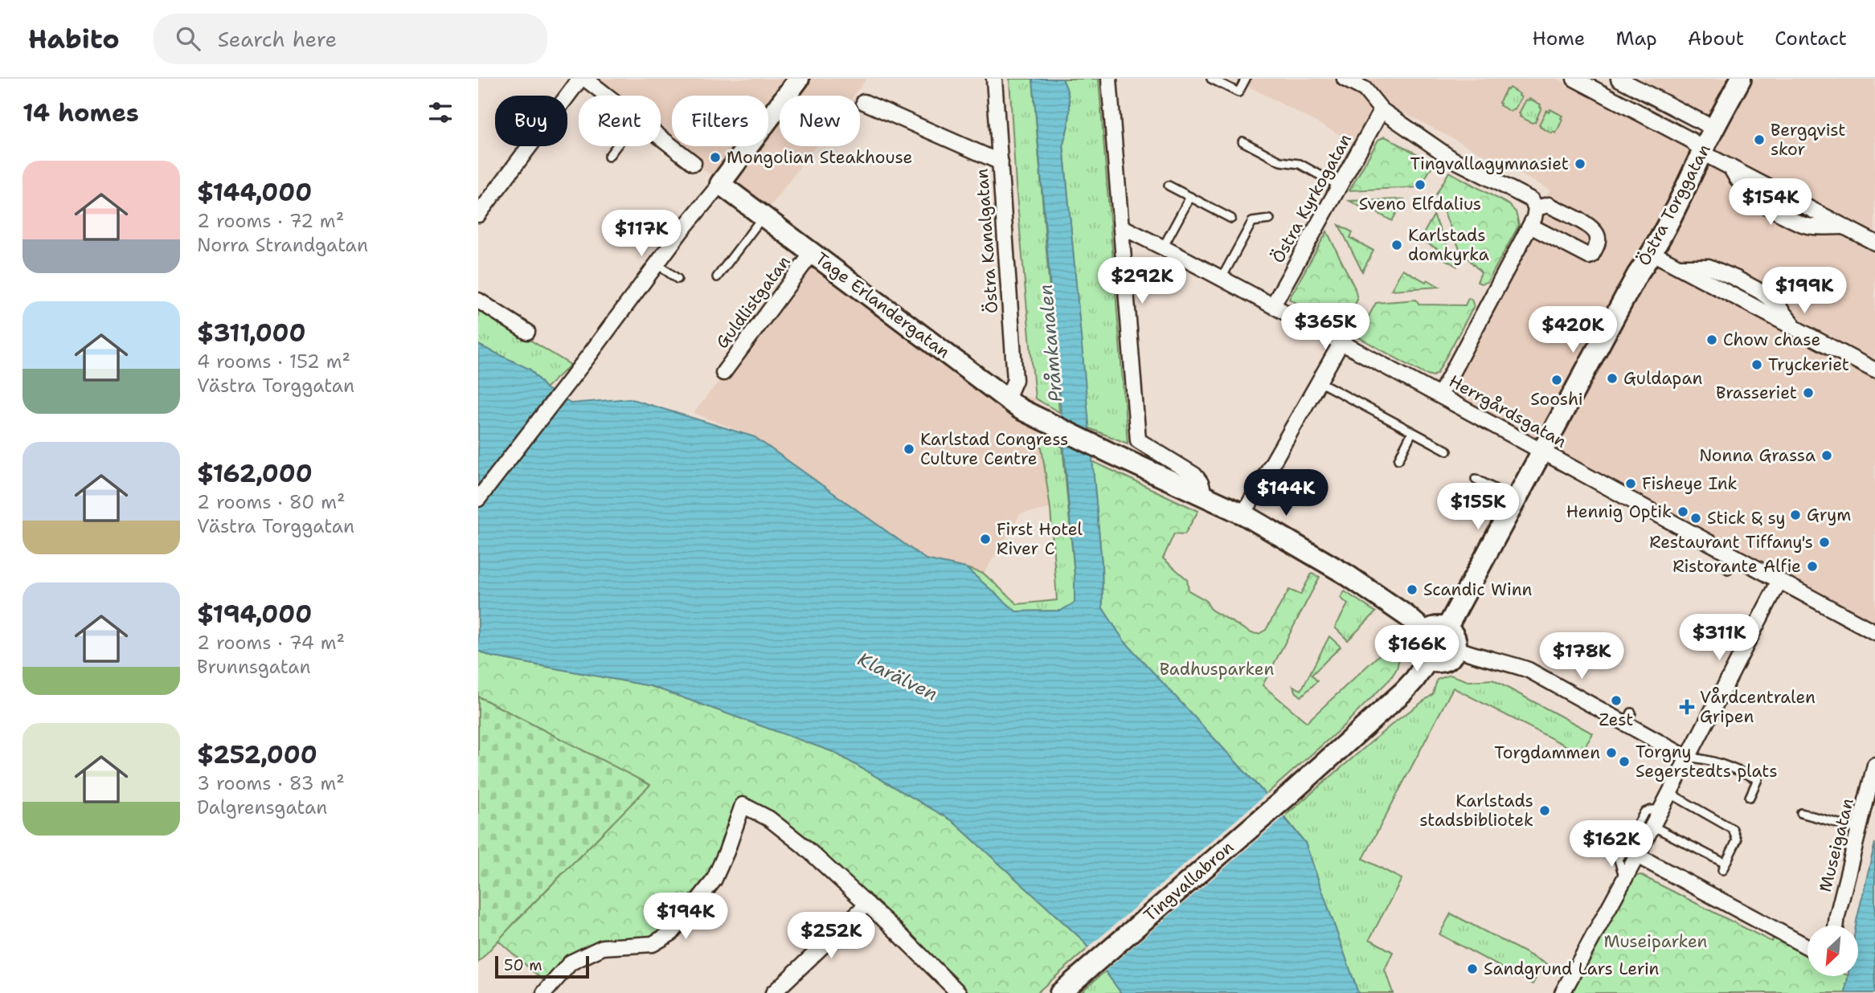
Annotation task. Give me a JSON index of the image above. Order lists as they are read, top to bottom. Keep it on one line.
{"streets":{"street":["Östra Kyrkogatan","Östra Torggatan","Östra Kanalgatan","Guldlistgatan","Tage Erlandergatan","Herrgårdsgatan","Museigatan","Tingvallabron"]},"crossings":[["Östra Kyrkogatan","Herrgårdsgatan"],["Östra Torggatan","Tage Erlandergatan"],["Östra Torggatan","Herrgårdsgatan"],["Östra Torggatan","Tingvallabron"],["Östra Kanalgatan","Tage Erlandergatan"],["Guldlistgatan","Tage Erlandergatan"],["Tage Erlandergatan","Tingvallabron"]],"water":["Pråmkanalen","Klarälven"],"parks":["Badhusparken","Museiparken"],"places":{"other":["Bergqvist skor","Mongolian Steakhouse","Tingvallagymnasiet","Sveno Elfdalius","Karlstads domkyrka","Chow chase","Tryckeriet","Guldapan","Sooshi","Brasseriet","Karlstad Congress Culture Centre","Nonna Grassa","Fisheye Ink","Hennig Optik","Grym","Stick & sy","First Hotel River C","Restaurant Tiffany's","Ristorante Alfie","Scandic Winn","Zest","Torgdammen","Torgny Segerstedts plats","Karlstads stadsbibliotek","Sandgrund Lars Lerin"],"health":["Vårdcentralen Gripen"]},"scale_bar":"50 m","north":"bottom left","page":{"header":"Habito","search":"Search here","nav":["Home","Map","About","Contact"],"heading":"14 homes","chip":["Buy","Rent","Filters","New"],"list":[{"name":"$144,000","note":"2 rooms · 72 m² · Norra Strandgatan"},{"name":"$311,000","note":"4 rooms · 152 m² · Västra Torggatan"},{"name":"$162,000","note":"2 rooms · 80 m² · Västra Torggatan"},{"name":"$194,000","note":"2 rooms · 74 m² · Brunnsgatan"},{"name":"$252,000","note":"3 rooms · 83 m² · Dalgrensgatan"}],"price":["$154K","$117K","$292K","$199K","$365K","$420K","$144K","$155K","$311K","$166K","$178K","$162K","$194K","$252K"],"scale":"50 m"}}
